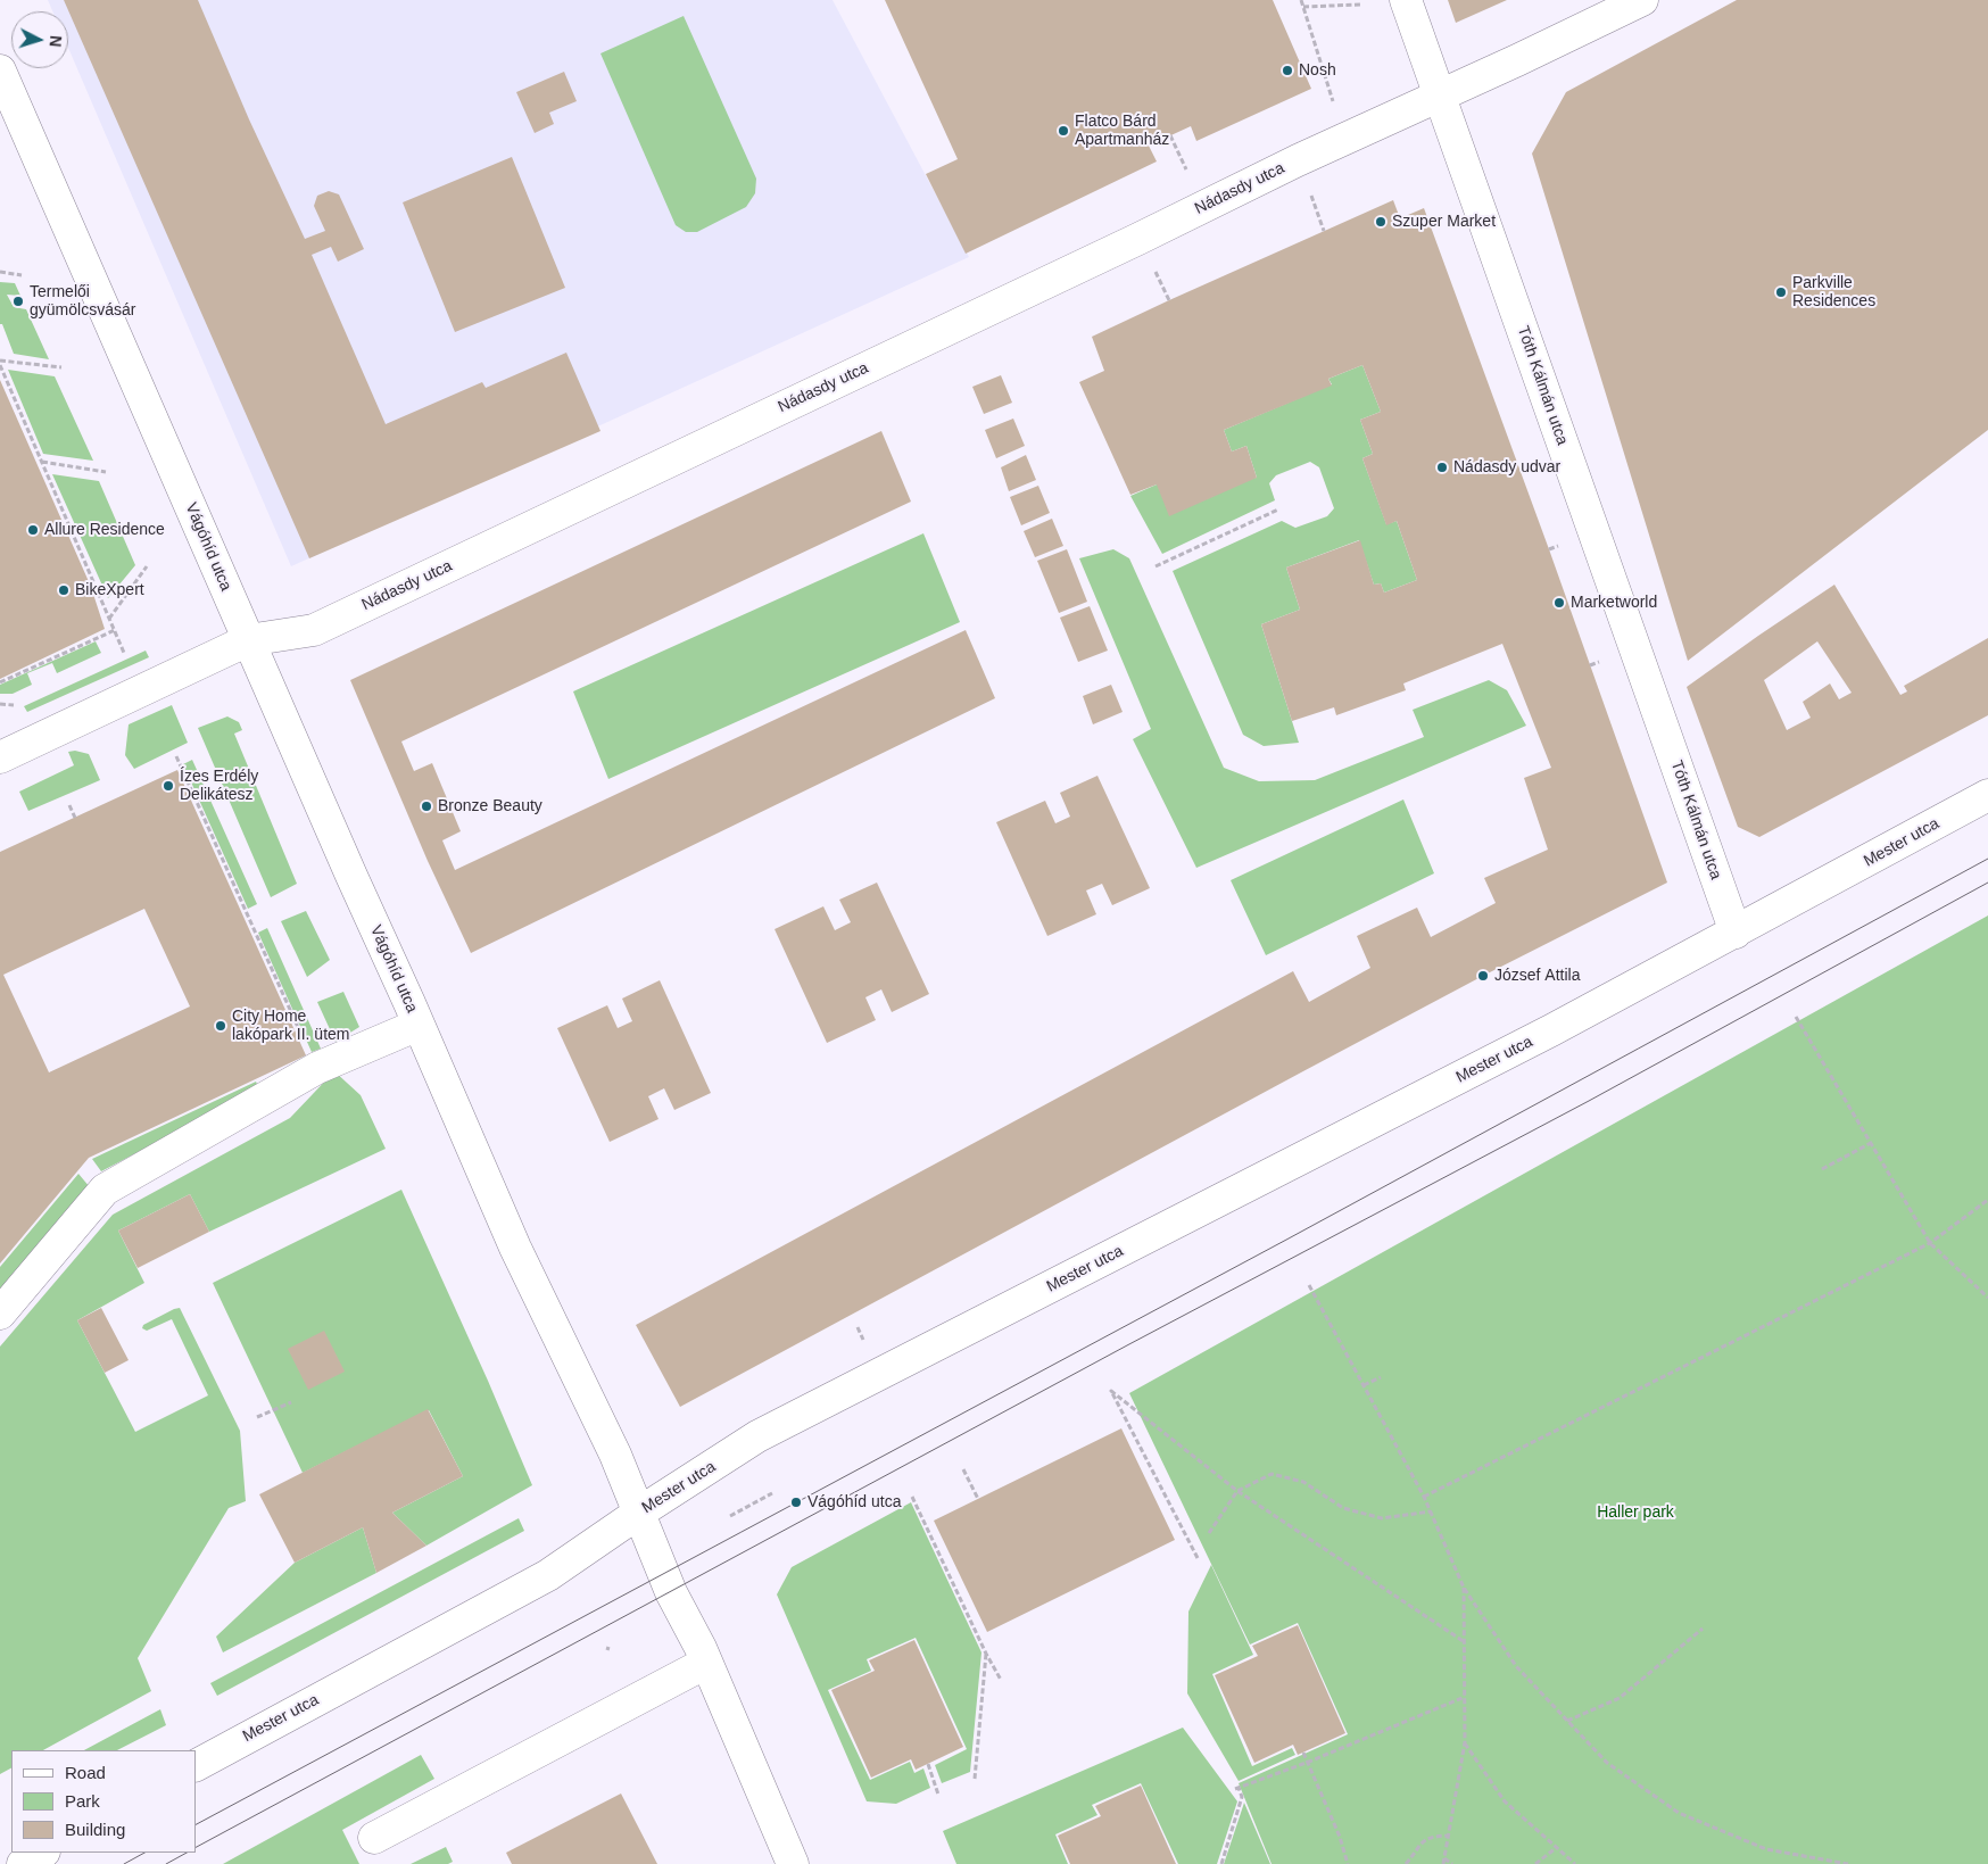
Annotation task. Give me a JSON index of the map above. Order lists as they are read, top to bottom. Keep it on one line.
{"streets":{"street":["Nádasdy utca","Tóth Kálmán utca","Vágóhíd utca","Mester utca"]},"crossings":[["Nádasdy utca","Tóth Kálmán utca"],["Nádasdy utca","Vágóhíd utca"],["Tóth Kálmán utca","Mester utca"],["Vágóhíd utca","Mester utca"]],"parks":["Haller park"],"places":["Nosh","Flatco Bárd Apartmanház","Szuper Market","Parkville Residences","Termelői gyümölcsvásár","Nádasdy udvar","Allure Residence","BikeXpert","Marketworld","Ízes Erdély Delikátesz","Bronze Beauty","József Attila","City Home lakópark II. ütem","Vágóhíd utca"],"legend":["Road","Park","Building"],"north":"right"}
